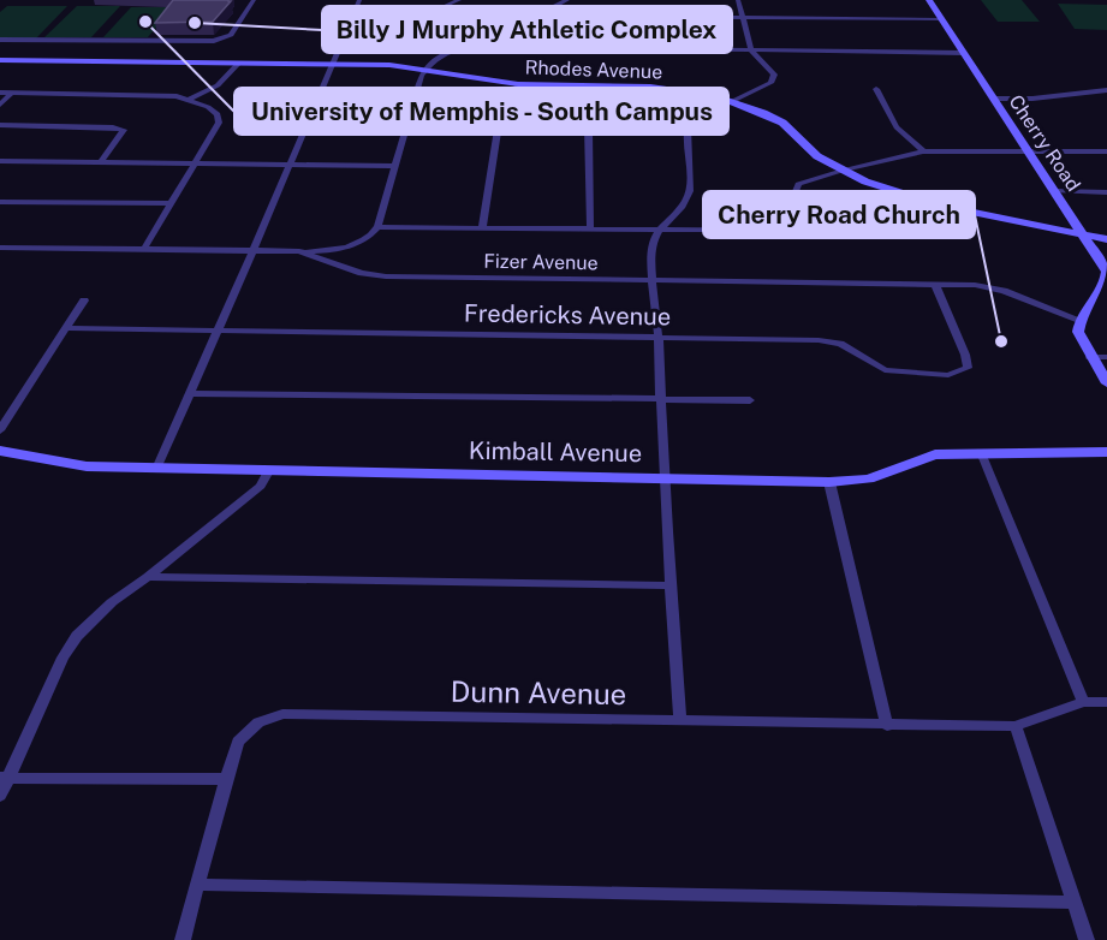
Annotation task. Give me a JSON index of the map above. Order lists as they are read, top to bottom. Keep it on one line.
{"streets":{"main road":["Rhodes Avenue","Cherry Road","Kimball Avenue"],"street":["Fizer Avenue","Fredericks Avenue","Dunn Avenue"]},"crossings":[["Rhodes Avenue","Cherry Road"],["Cherry Road","Fizer Avenue"],["Fizer Avenue","Fredericks Avenue"]],"places":["University of Memphis - South Campus","Billy J Murphy Athletic Complex","Cherry Road Church"]}
